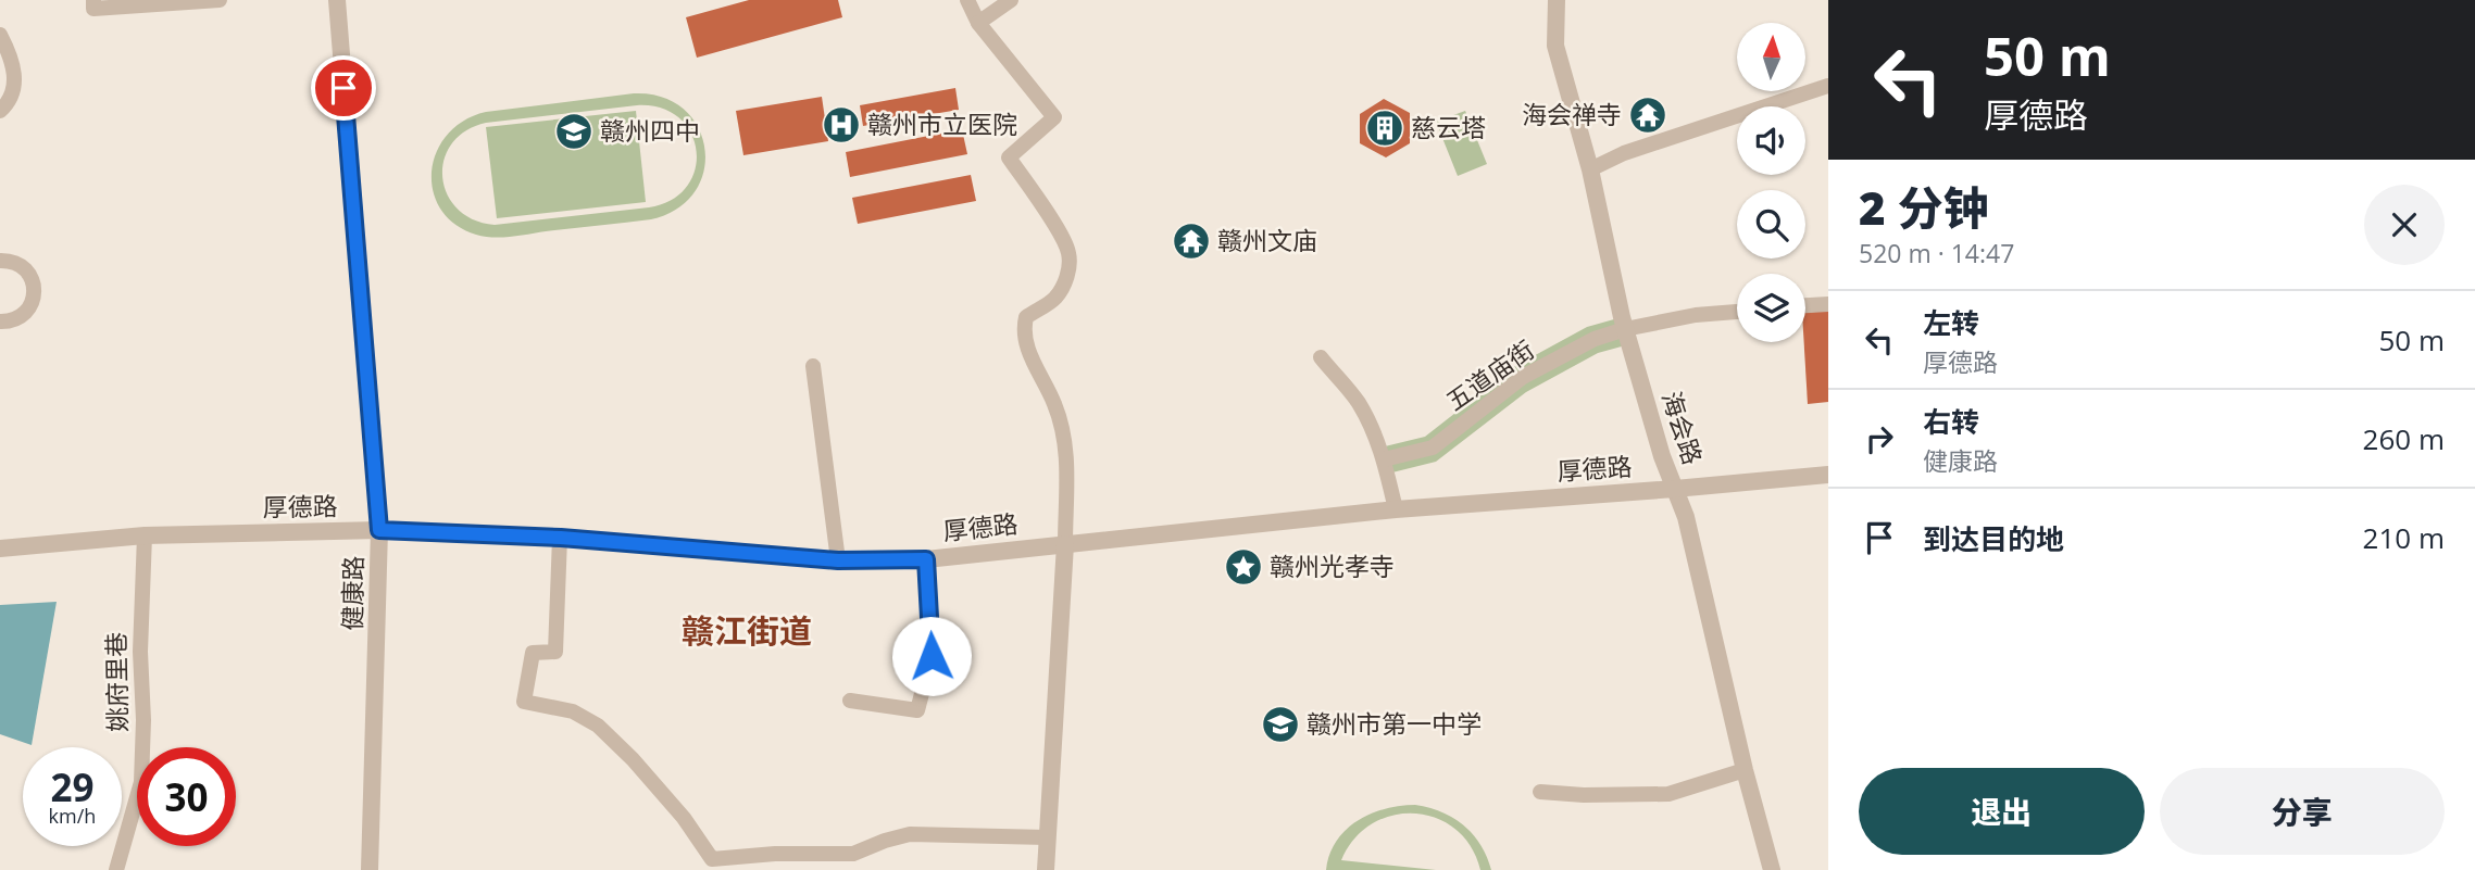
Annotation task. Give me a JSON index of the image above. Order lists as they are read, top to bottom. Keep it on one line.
{"streets":{"street":["五道庙街","海会路","厚德路","健康路","姚府里巷"]},"crossings":[["五道庙街","海会路"],["海会路","厚德路"],["厚德路","健康路"],["厚德路","姚府里巷"]],"districts":["赣江街道"],"places":{"temple":["海会禅寺","赣州文庙"],"hospital":["赣州市立医院"],"building":["慈云塔"],"school or university":["赣州四中","赣州市第一中学"],"place":["赣州光孝寺"]},"north":"top","page":{"turn":["50 m","厚德路"],"heading":["2 分钟","520 m · 14:47"],"list":[{"name":"左转","note":"厚德路","value":"50 m"},{"name":"右转","note":"健康路","value":"260 m"},{"name":"到达目的地","value":"210 m"}],"speed":"29 km/h","limit":"30","buttons":["退出","分享"]}}
